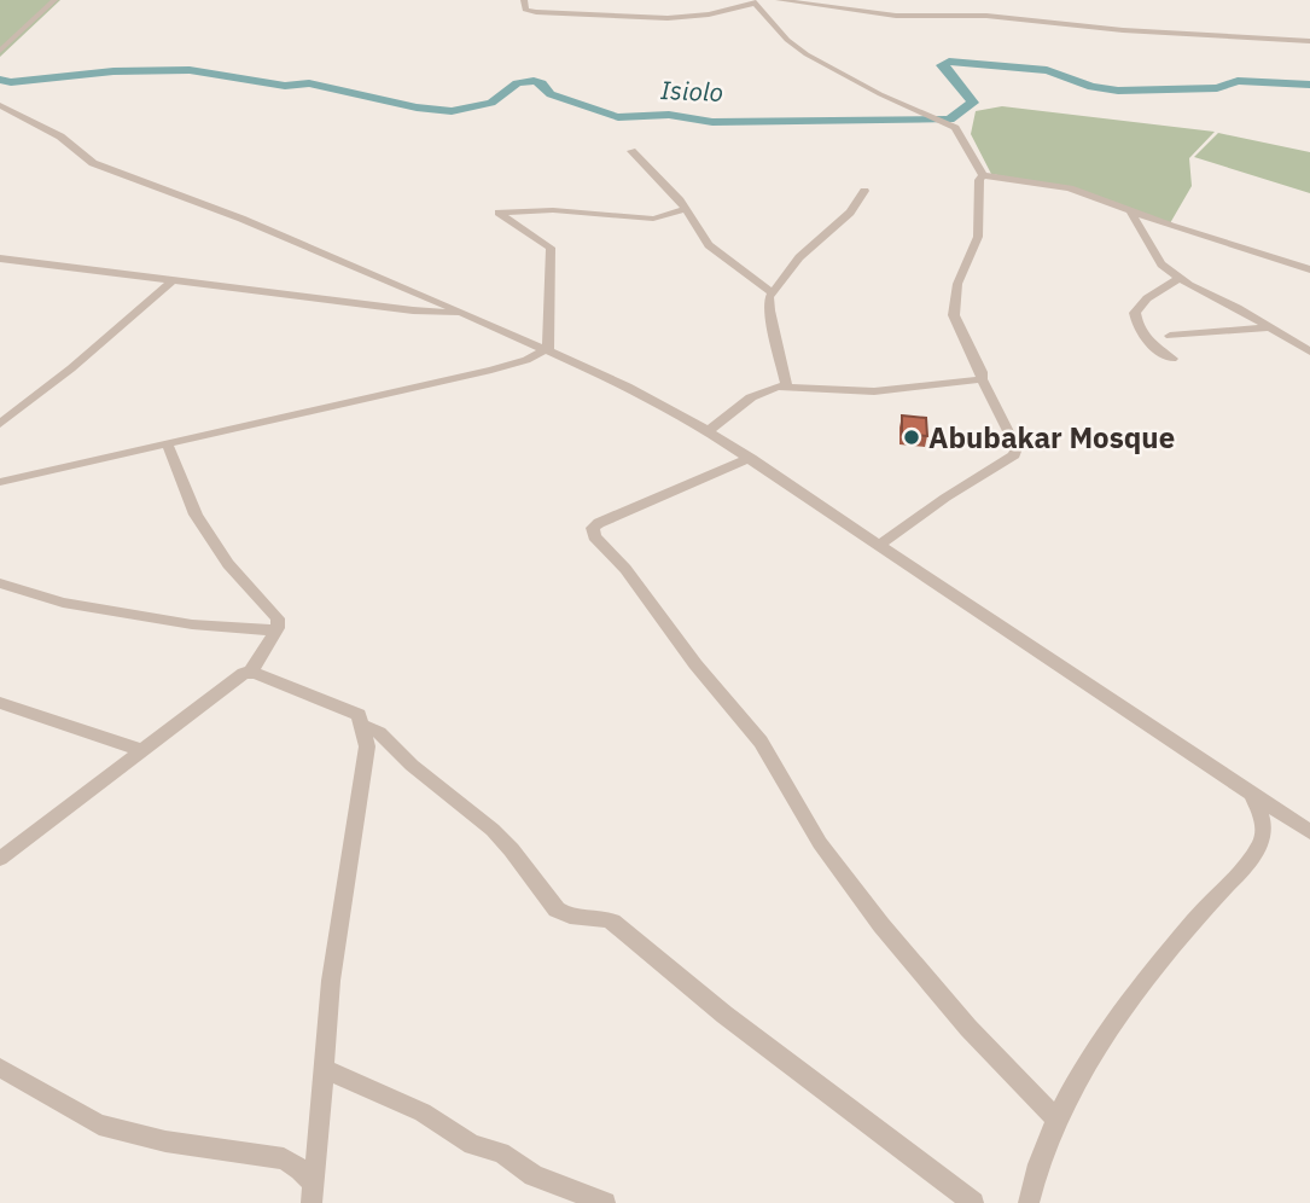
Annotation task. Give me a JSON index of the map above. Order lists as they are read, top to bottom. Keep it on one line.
{"water":["Isiolo"],"places":["Abubakar Mosque"]}
